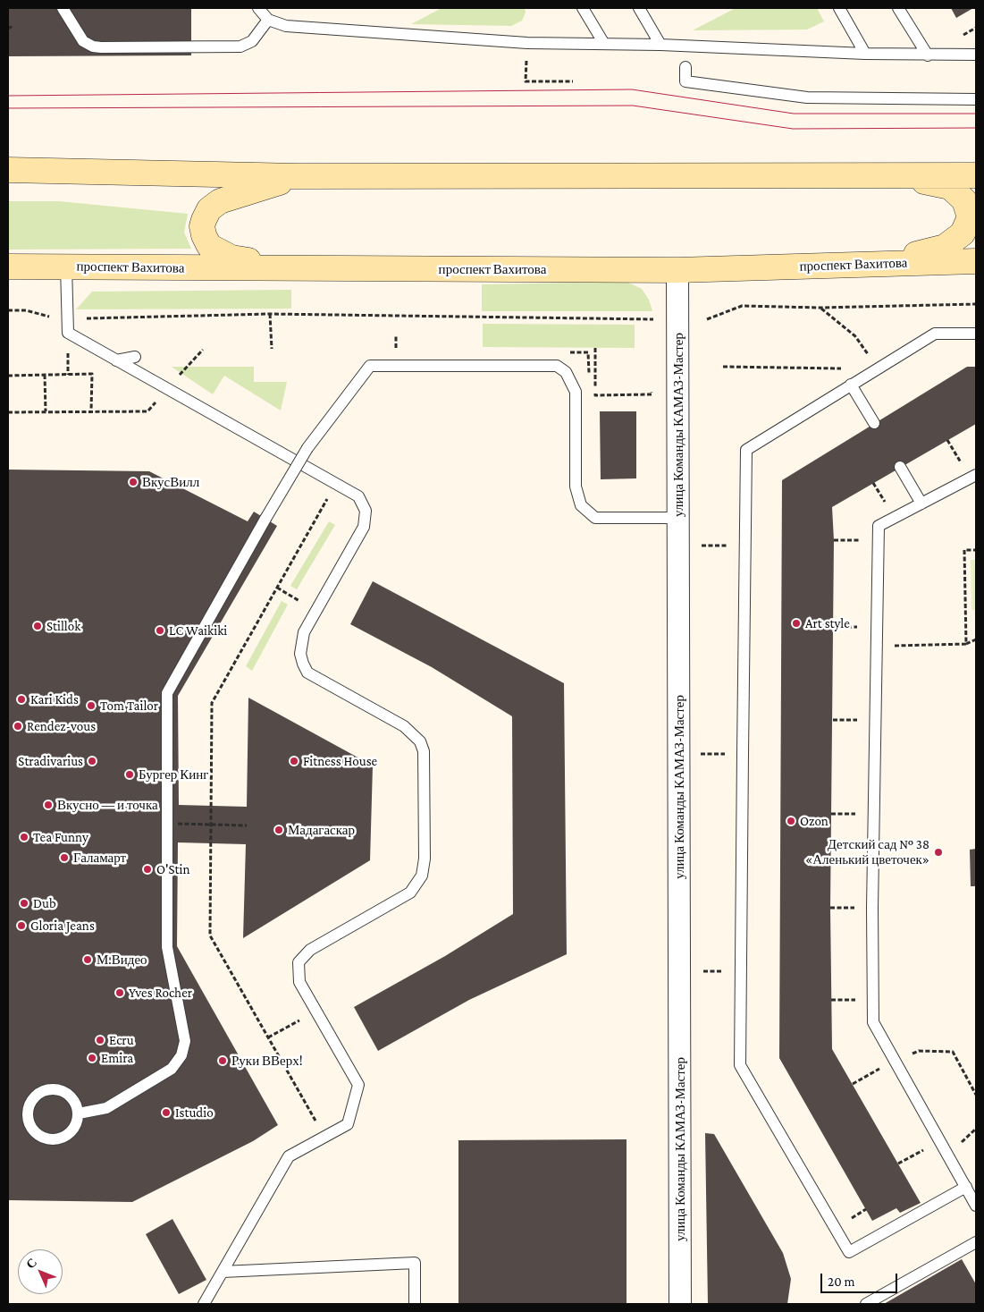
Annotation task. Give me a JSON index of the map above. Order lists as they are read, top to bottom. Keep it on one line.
{"streets":{"main road":["проспект Вахитова"],"street":["улица Команды КАМАЗ-Мастер"]},"crossings":[["проспект Вахитова","улица Команды КАМАЗ-Мастер"]],"places":["ВкусВилл","Art style","Stillok","LC Waikiki","Kari Kids","Tom Tailor","Rendez-vous","Stradivarius","Fitness House","Бургер Кинг","Вкусно — и точка","Ozon","Мадагаскар","Tea Funny","Детский сад № 38 «Аленький цветочек»","Галамарт","O'Stin","Dub","Gloria Jeans","М.Видео","Yves Rocher","Ecru","Emira","Руки ВВерх!","Istudio"],"scale_bar":"20 m","north":"top left"}
